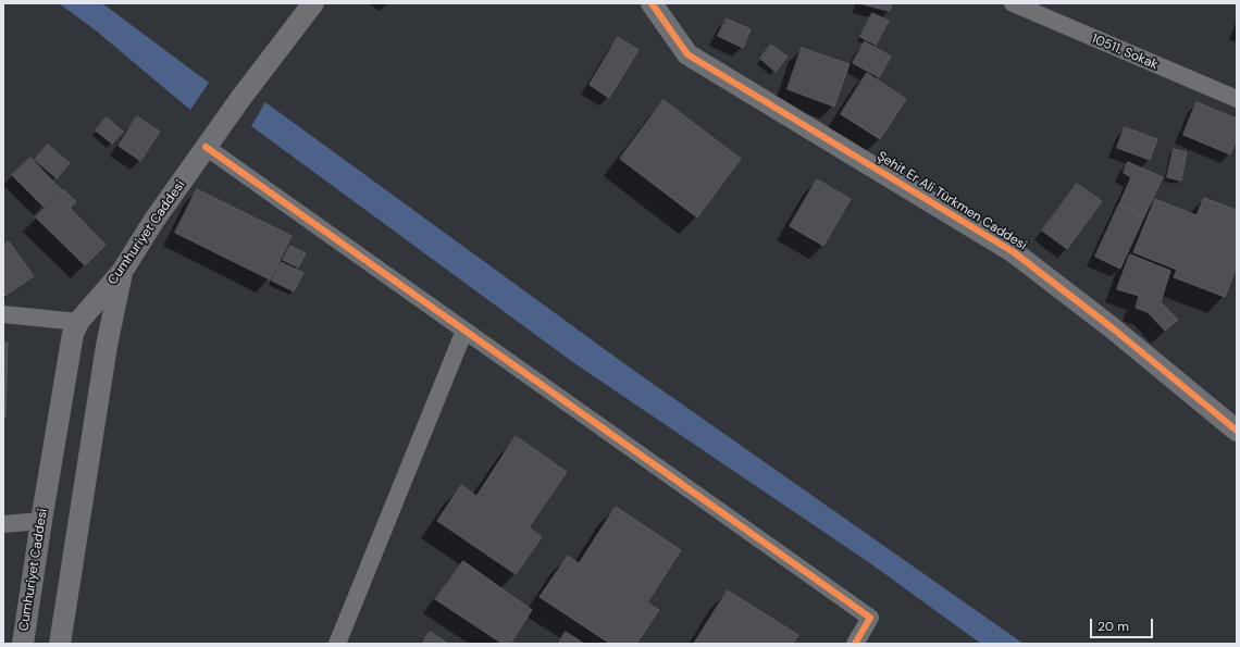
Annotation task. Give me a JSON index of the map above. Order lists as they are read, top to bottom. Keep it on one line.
{"streets":{"street":["10511. Sokak","Şehit Er Ali Türkmen Caddesi","Cumhuriyet Caddesi"]},"scale_bar":"20 m"}
